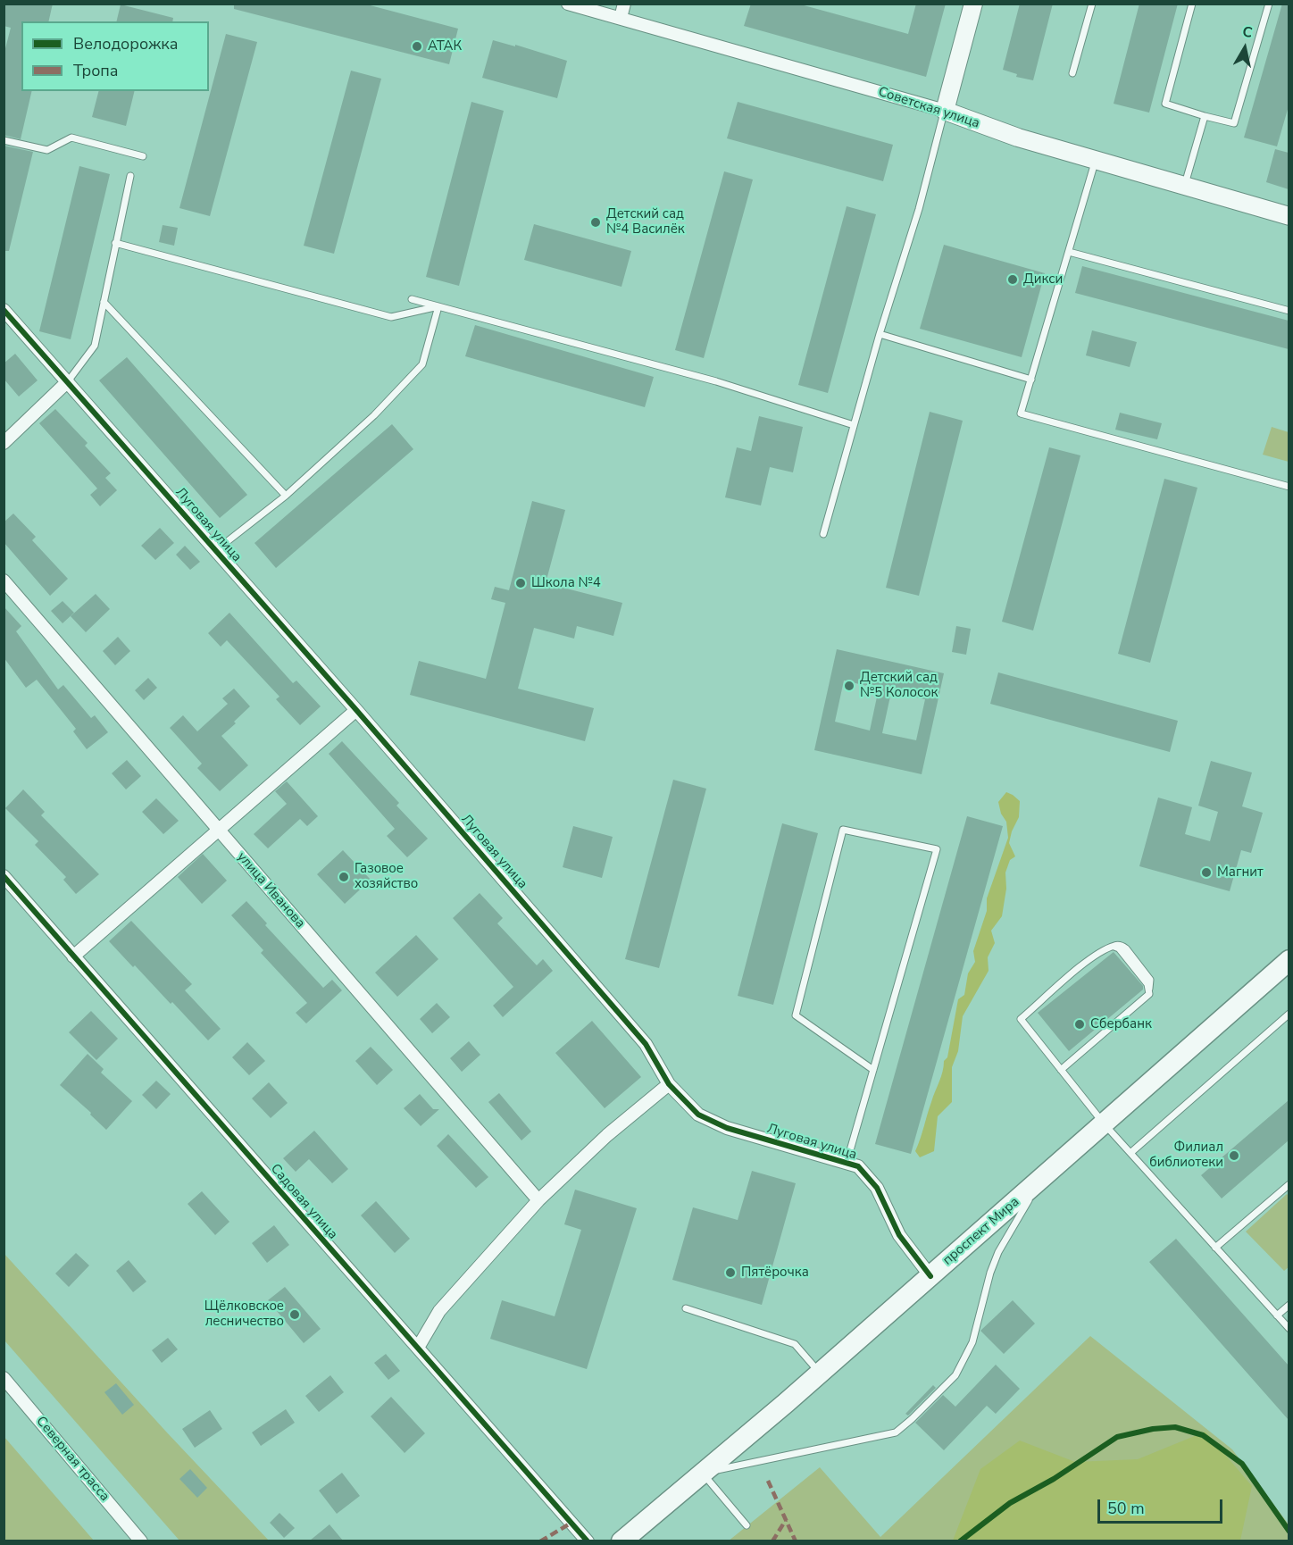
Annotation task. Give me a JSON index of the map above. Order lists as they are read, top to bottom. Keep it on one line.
{"streets":{"main road":["проспект Мира"],"street":["Советская улица","Луговая улица","улица Иванова","Садовая улица","Северная трасса"]},"crossings":[["Луговая улица","проспект Мира"]],"places":["АТАК","Детский сад №4 Василёк","Дикси","Школа №4","Детский сад №5 Колосок","Магнит","Газовое хозяйство","Сбербанк","Филиал библиотеки","Пятёрочка","Щёлковское лесничество"],"legend":["Велодорожка","Тропа"],"scale_bar":"50 m","north":"top"}
